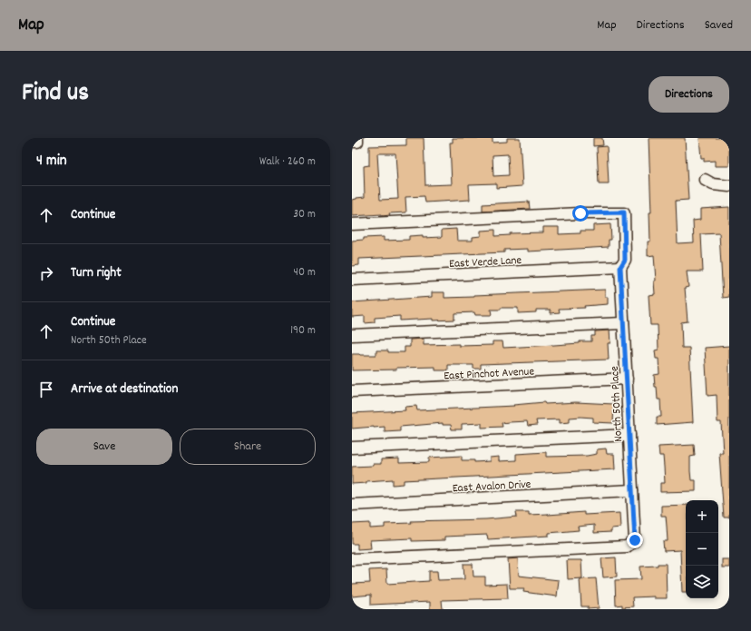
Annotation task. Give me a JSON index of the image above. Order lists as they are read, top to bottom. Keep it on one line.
{"streets":{"street":["East Verde Lane","East Pinchot Avenue","North 50th Place","East Avalon Drive"]},"crossings":[["East Verde Lane","North 50th Place"],["East Pinchot Avenue","North 50th Place"],["North 50th Place","East Avalon Drive"]],"page":{"header":"Map","nav":["Map","Directions","Saved"],"title":"Find us","buttons":["Directions",["Save","Share"]],"heading":["4 min","Walk · 260 m"],"list":[["Continue","30 m"],["Turn right","40 m"],["Continue","North 50th Place","190 m"],"Arrive at destination"],"map_buttons":["+","−"]}}
